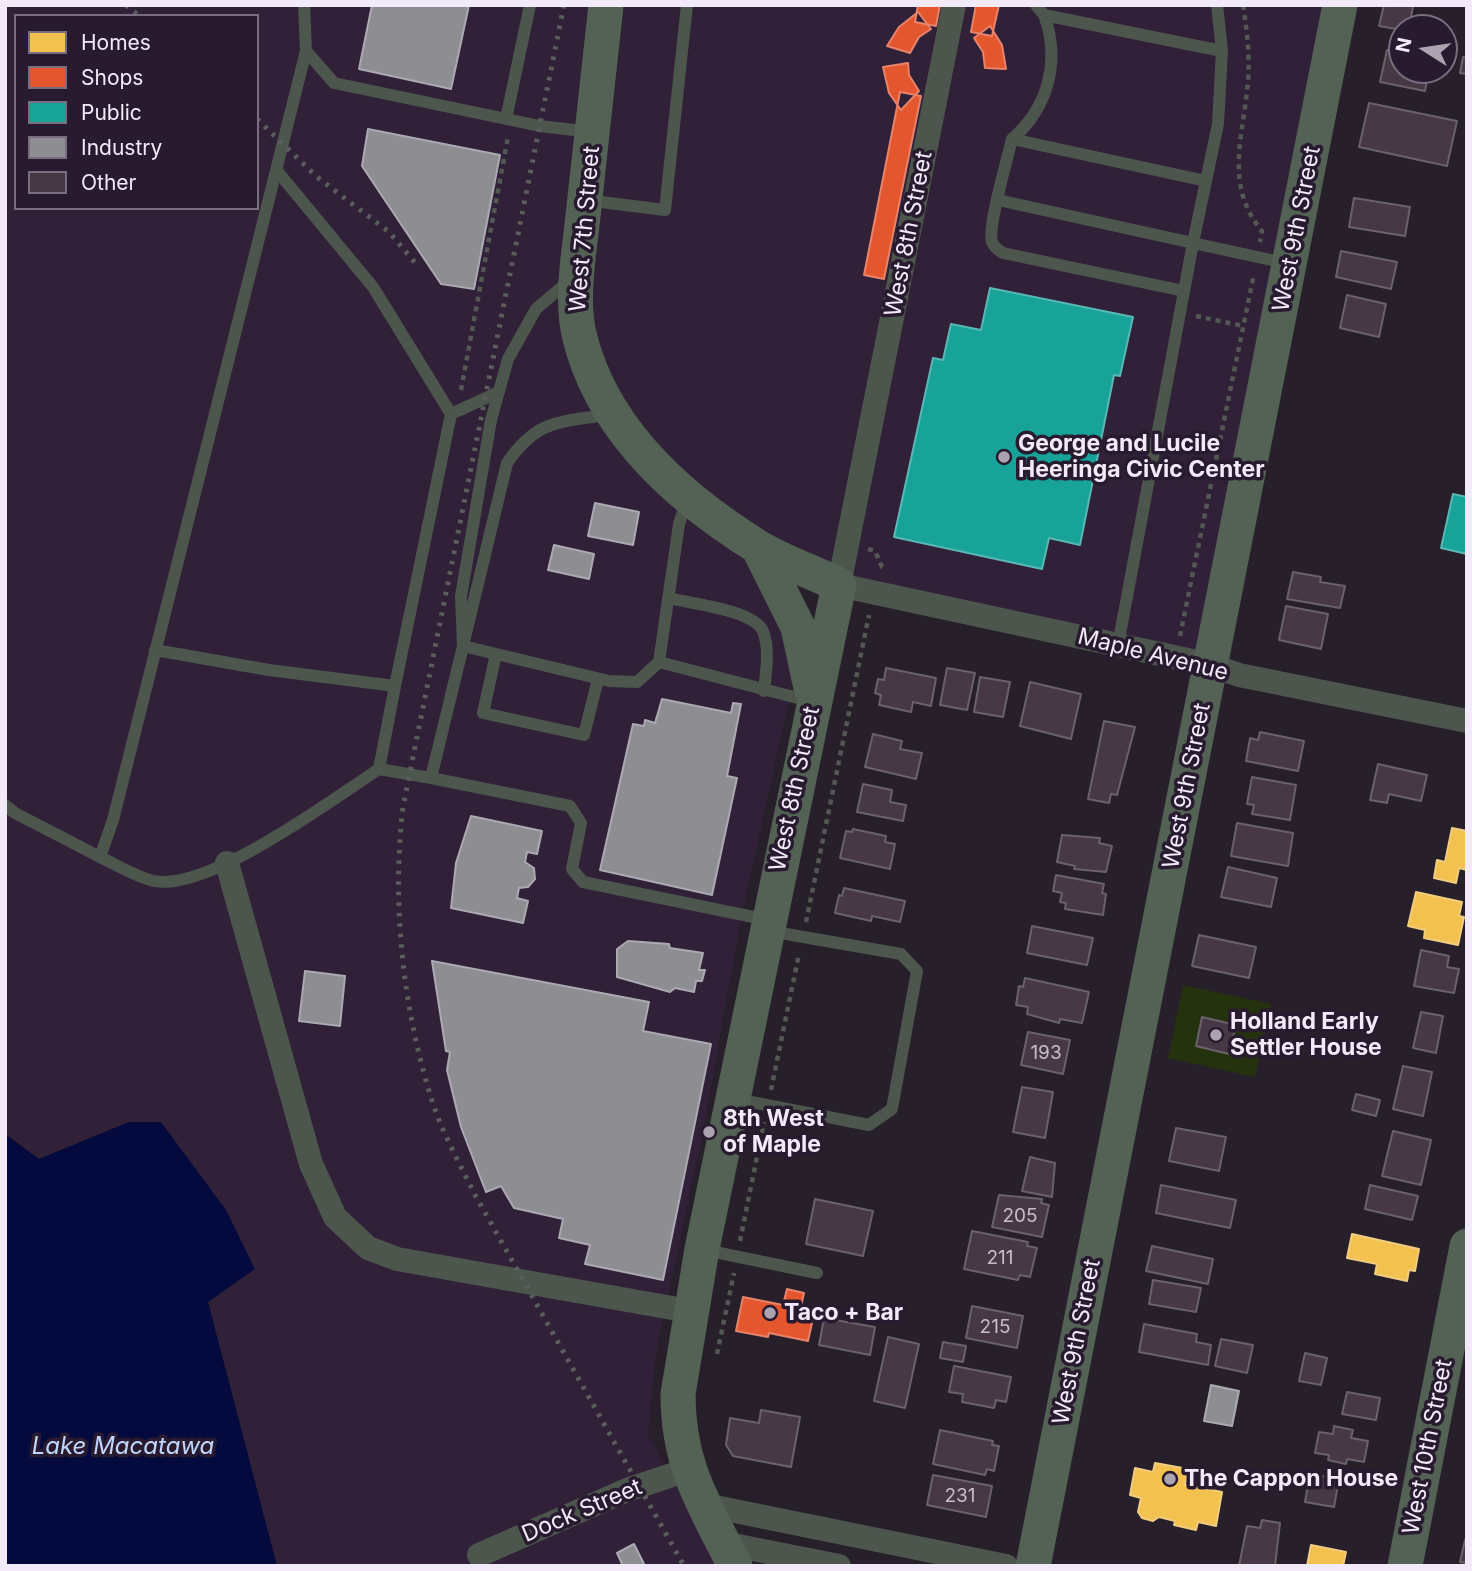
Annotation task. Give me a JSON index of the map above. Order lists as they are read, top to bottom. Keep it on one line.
{"streets":{"street":["West 7th Street","West 9th Street","West 8th Street","Maple Avenue","West 10th Street","Dock Street"]},"crossings":[["West 7th Street","West 8th Street"],["West 7th Street","Maple Avenue"],["West 9th Street","Maple Avenue"],["West 8th Street","Maple Avenue"],["West 8th Street","Dock Street"]],"water":["Lake Macatawa"],"places":["George and Lucile Heeringa Civic Center","Holland Early Settler House","8th West of Maple","Taco + Bar","The Cappon House"],"house_numbers":["193","205","211","215","231"],"legend":["Homes","Shops","Public","Industry","Other"],"north":"left"}
